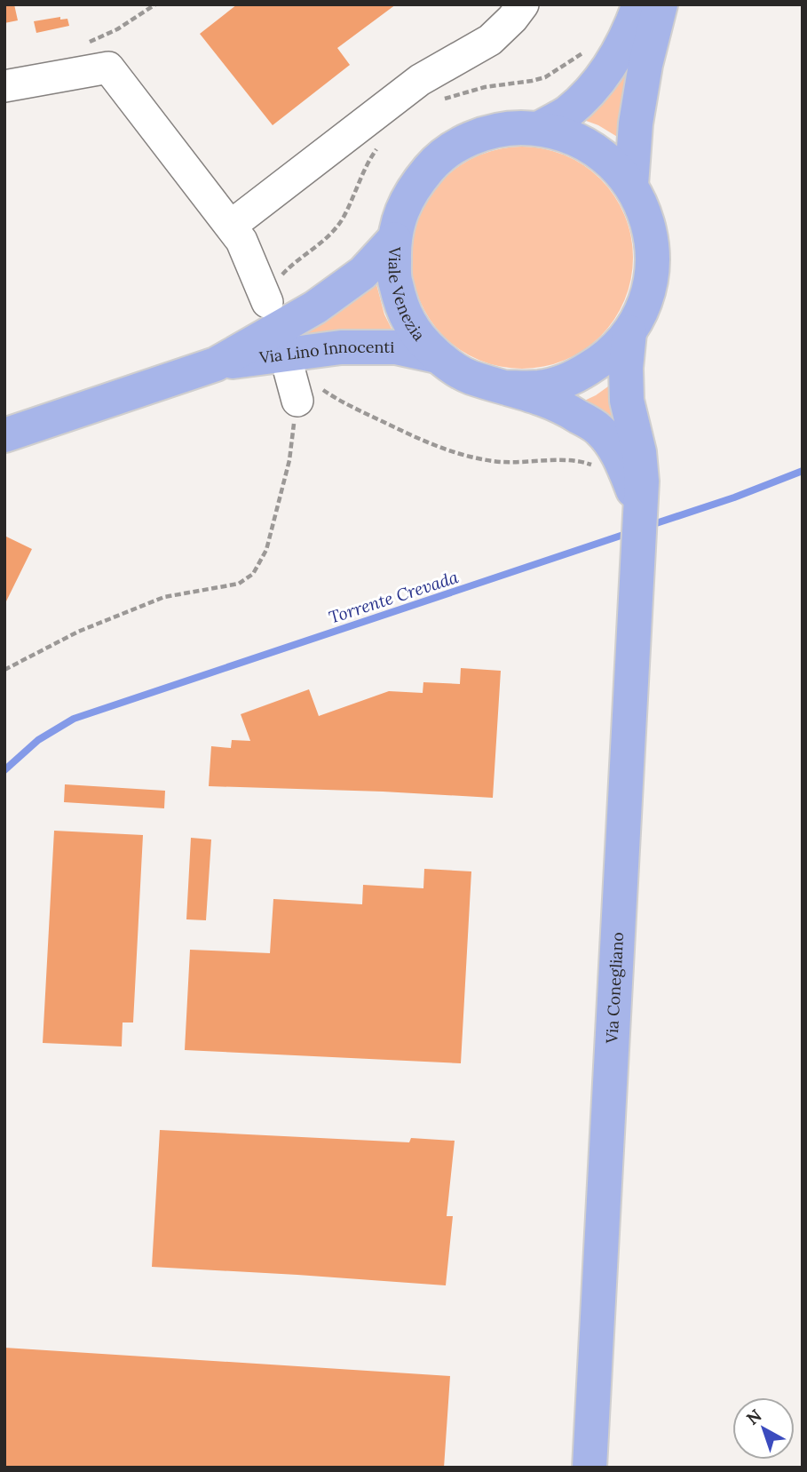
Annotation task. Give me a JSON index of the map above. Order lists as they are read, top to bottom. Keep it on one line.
{"streets":{"main road":["Viale Venezia","Via Lino Innocenti","Via Conegliano"]},"crossings":[["Viale Venezia","Via Lino Innocenti"],["Viale Venezia","Via Conegliano"]],"water":["Torrente Crevada"],"north":"top left"}
